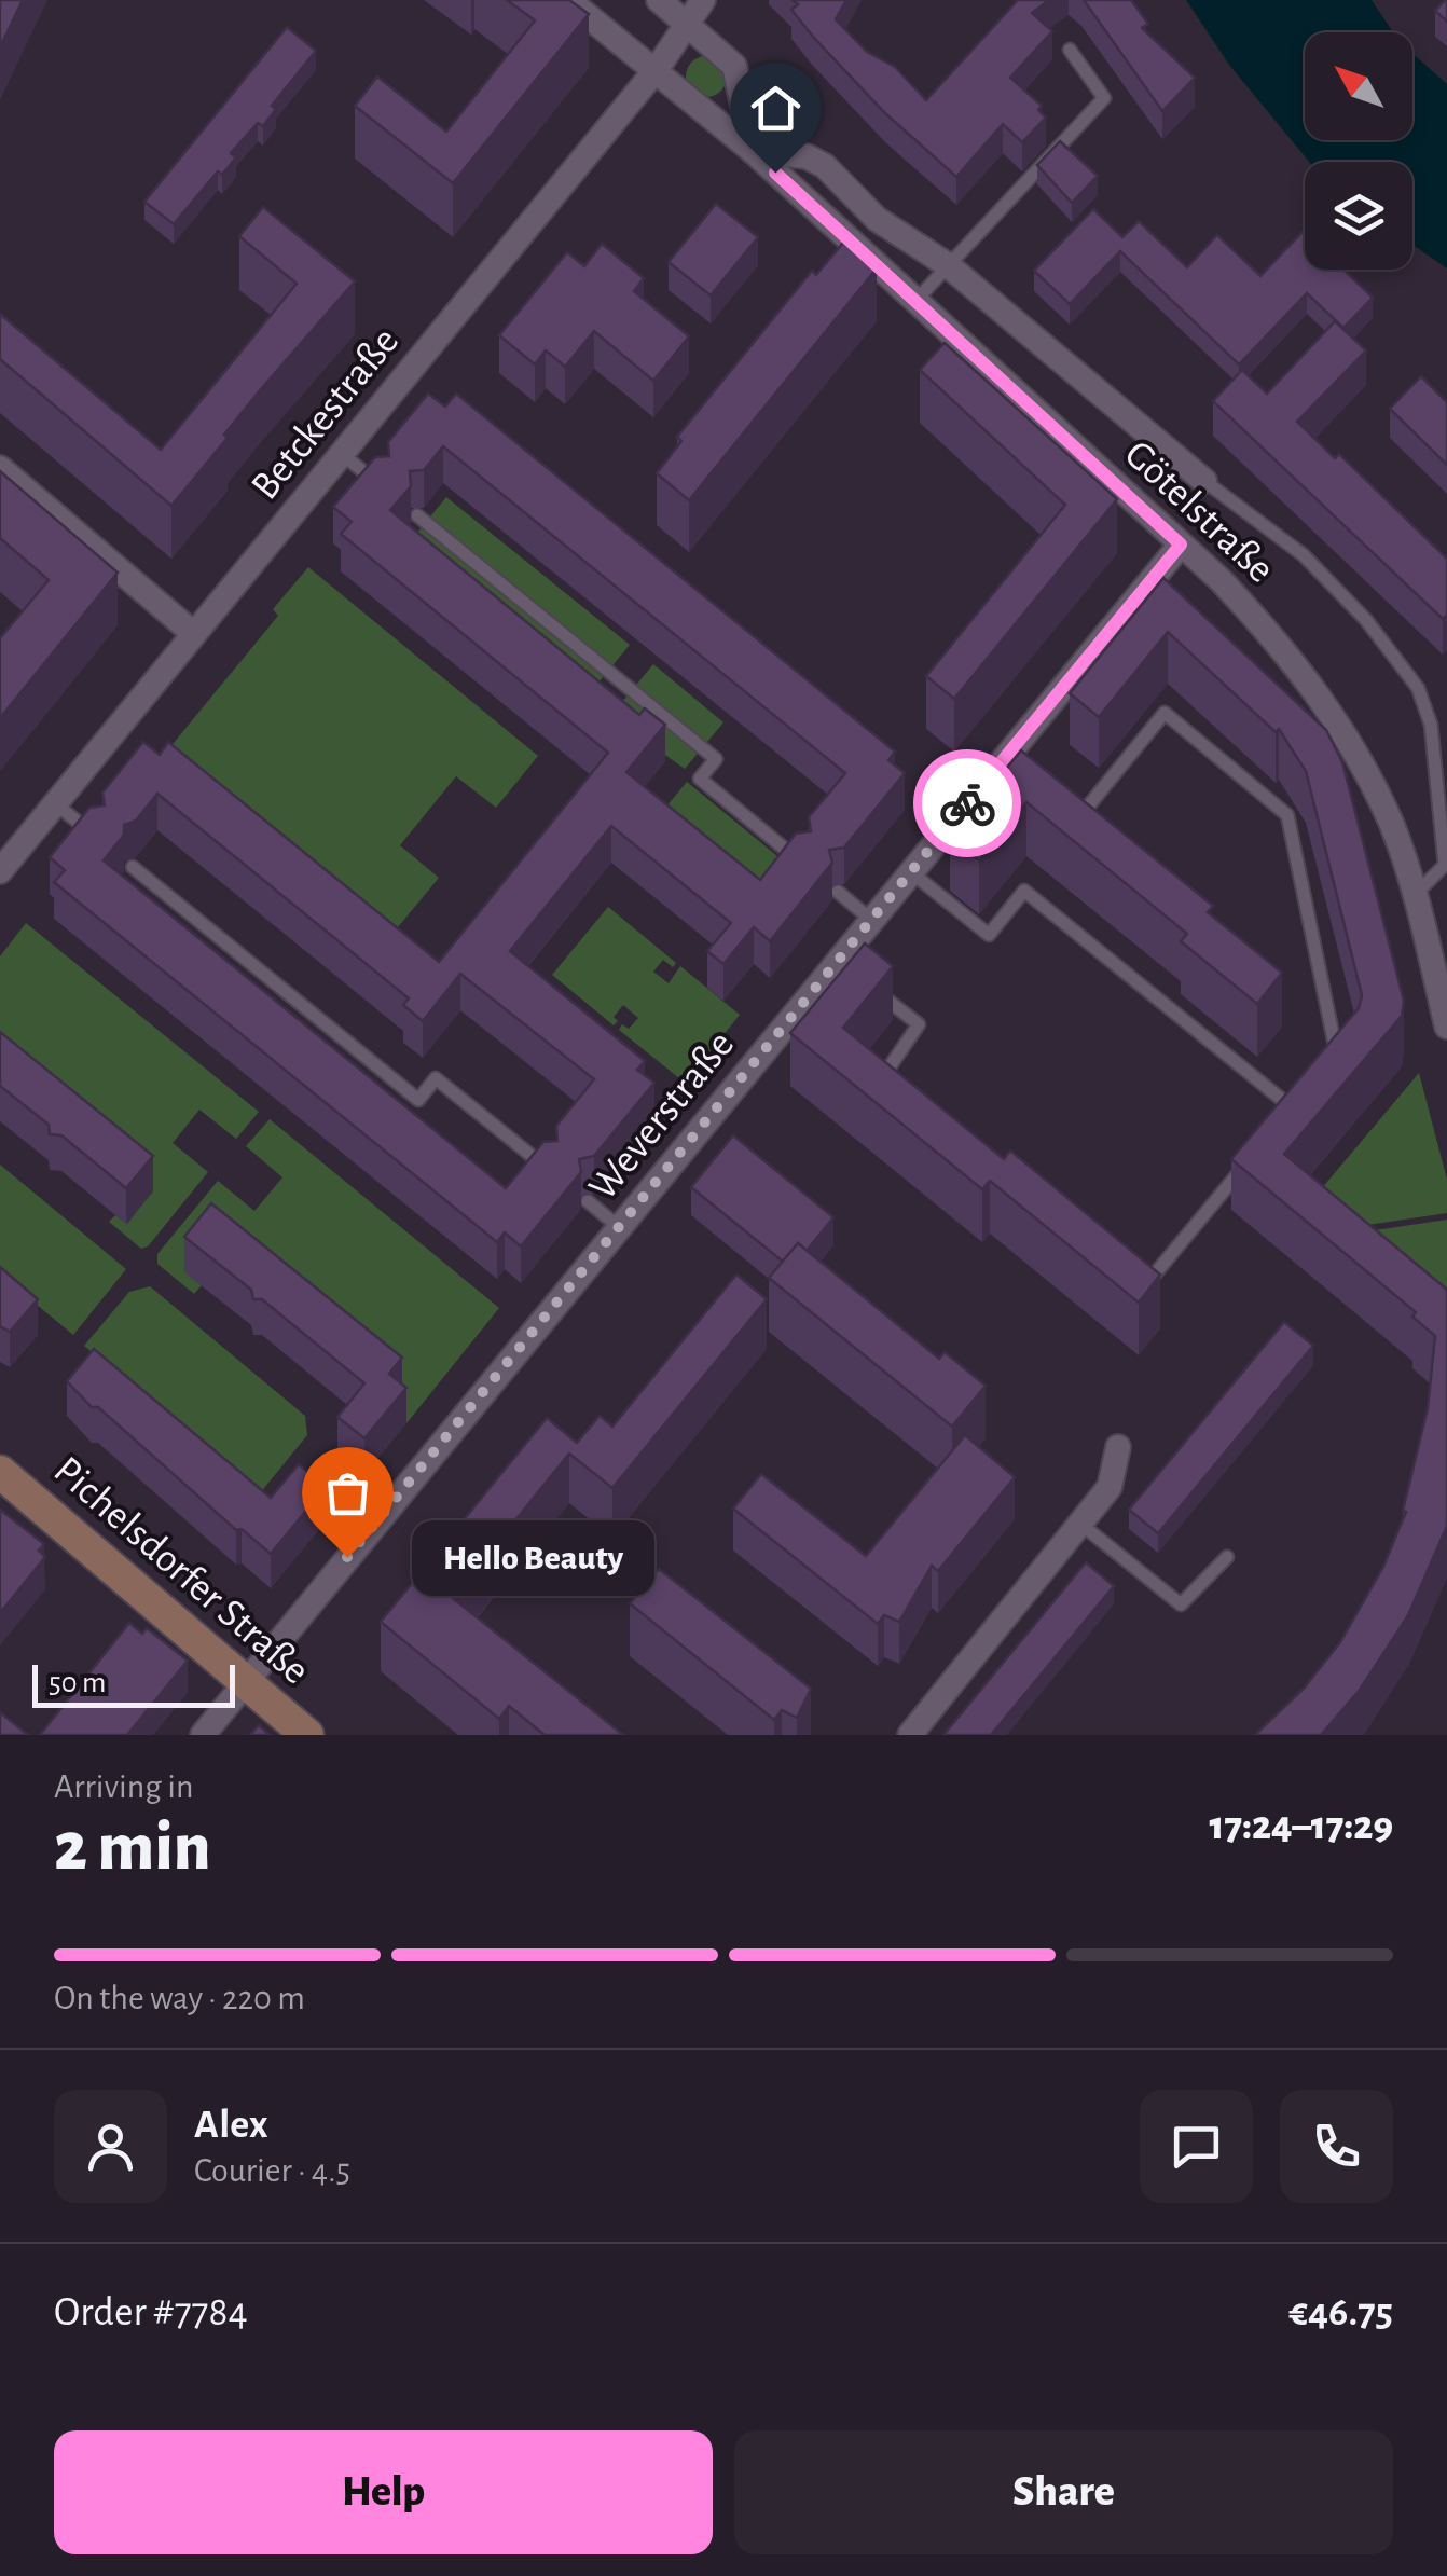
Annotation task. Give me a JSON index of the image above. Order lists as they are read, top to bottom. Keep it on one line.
{"streets":{"street":["Betckestraße","Götelstraße","Weverstraße","Pichelsdorfer Straße"]},"crossings":[["Betckestraße","Götelstraße"],["Götelstraße","Weverstraße"],["Weverstraße","Pichelsdorfer Straße"]],"places":["Hello Beauty"],"scale_bar":"50 m","north":"top left","page":{"bubble":"Hello Beauty","scale":"50 m","heading":["2 min","Arriving in","17:24–17:29"],"panel":["Alex","Courier · 4.5","Order #7784","€46.75"],"bar":"On the way · 220 m","buttons":["Help","Share"]}}
